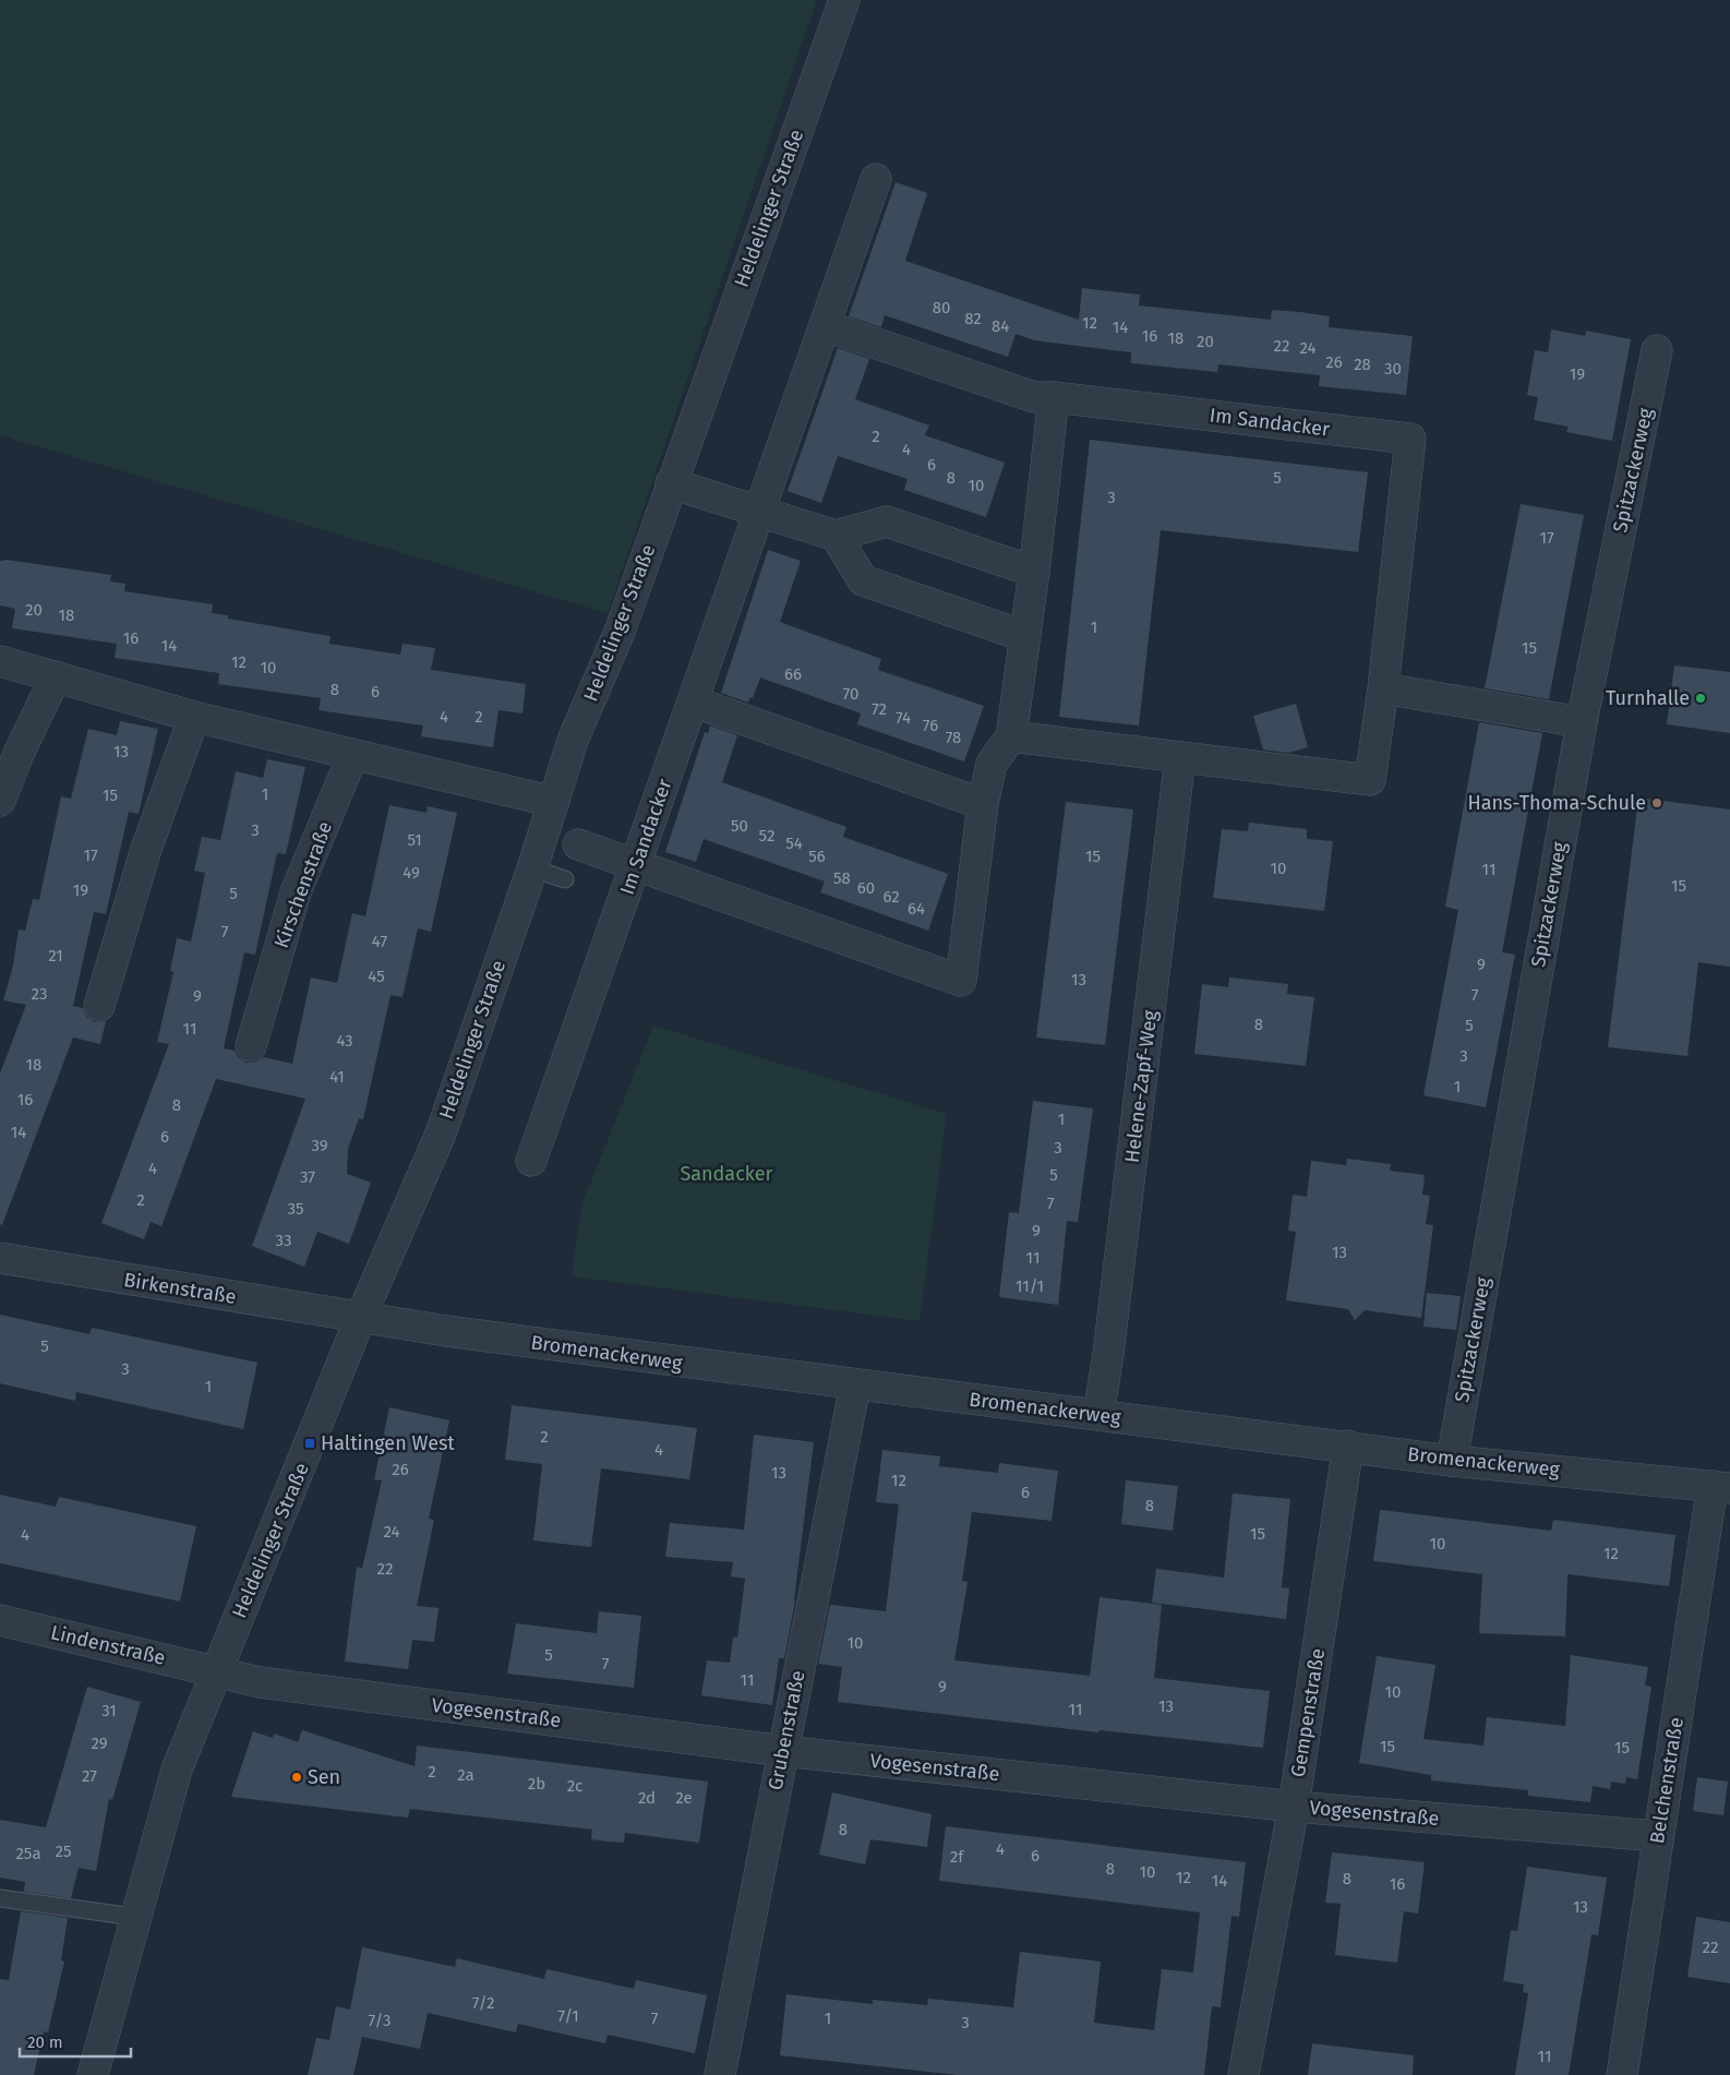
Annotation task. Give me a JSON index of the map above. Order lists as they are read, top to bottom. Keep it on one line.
{"streets":{"street":["Heldelinger Straße","Im Sandacker","Spitzackerweg","Kirschenstraße","Helene-Zapf-Weg","Birkenstraße","Bromenackerweg","Lindenstraße","Vogesenstraße","Gempenstraße","Grubenstraße","Belchenstraße"]},"crossings":[["Heldelinger Straße","Birkenstraße"],["Heldelinger Straße","Bromenackerweg"],["Heldelinger Straße","Lindenstraße"],["Heldelinger Straße","Vogesenstraße"],["Im Sandacker","Helene-Zapf-Weg"],["Spitzackerweg","Bromenackerweg"],["Helene-Zapf-Weg","Bromenackerweg"],["Birkenstraße","Bromenackerweg"],["Bromenackerweg","Gempenstraße"],["Bromenackerweg","Grubenstraße"],["Bromenackerweg","Belchenstraße"],["Lindenstraße","Vogesenstraße"],["Vogesenstraße","Gempenstraße"],["Vogesenstraße","Grubenstraße"],["Vogesenstraße","Belchenstraße"]],"parks":["Sandacker"],"places":{"other":["Turnhalle","Hans-Thoma-Schule","Sen"],"transit":["Haltingen West"]},"house_numbers":["80","82","12","84","14","16","18","20","22","24","26","28","30","19","2","4","6","8","5","10","3","17","20","18","1","16","14","15","12","10","66","8","6","70","72","4","2","74","76","78","13","1","15","50","3","52","51","54","17","56","15","10","11","49","58","15","60","19","5","62","64","7","47","21","9","45","13","23","7","9","8","5","11","43","3","18","41","1","16","8","1","14","6","39","3","4","5","37","2","7","35","9","33","13","11","11/1","5","3","1","2","4","26","13","12","6","8","24","15","4","10","12","22","10","5","7","11","9","10","13","11","31","29","15","15","2","2a","27","2b","2c","2d","2e","8","4","25","25a","6","2f","8","10","12","8","14","16","13","22","7/2","7/1","7","1","7/3","3","11"],"scale_bar":"20 m"}
